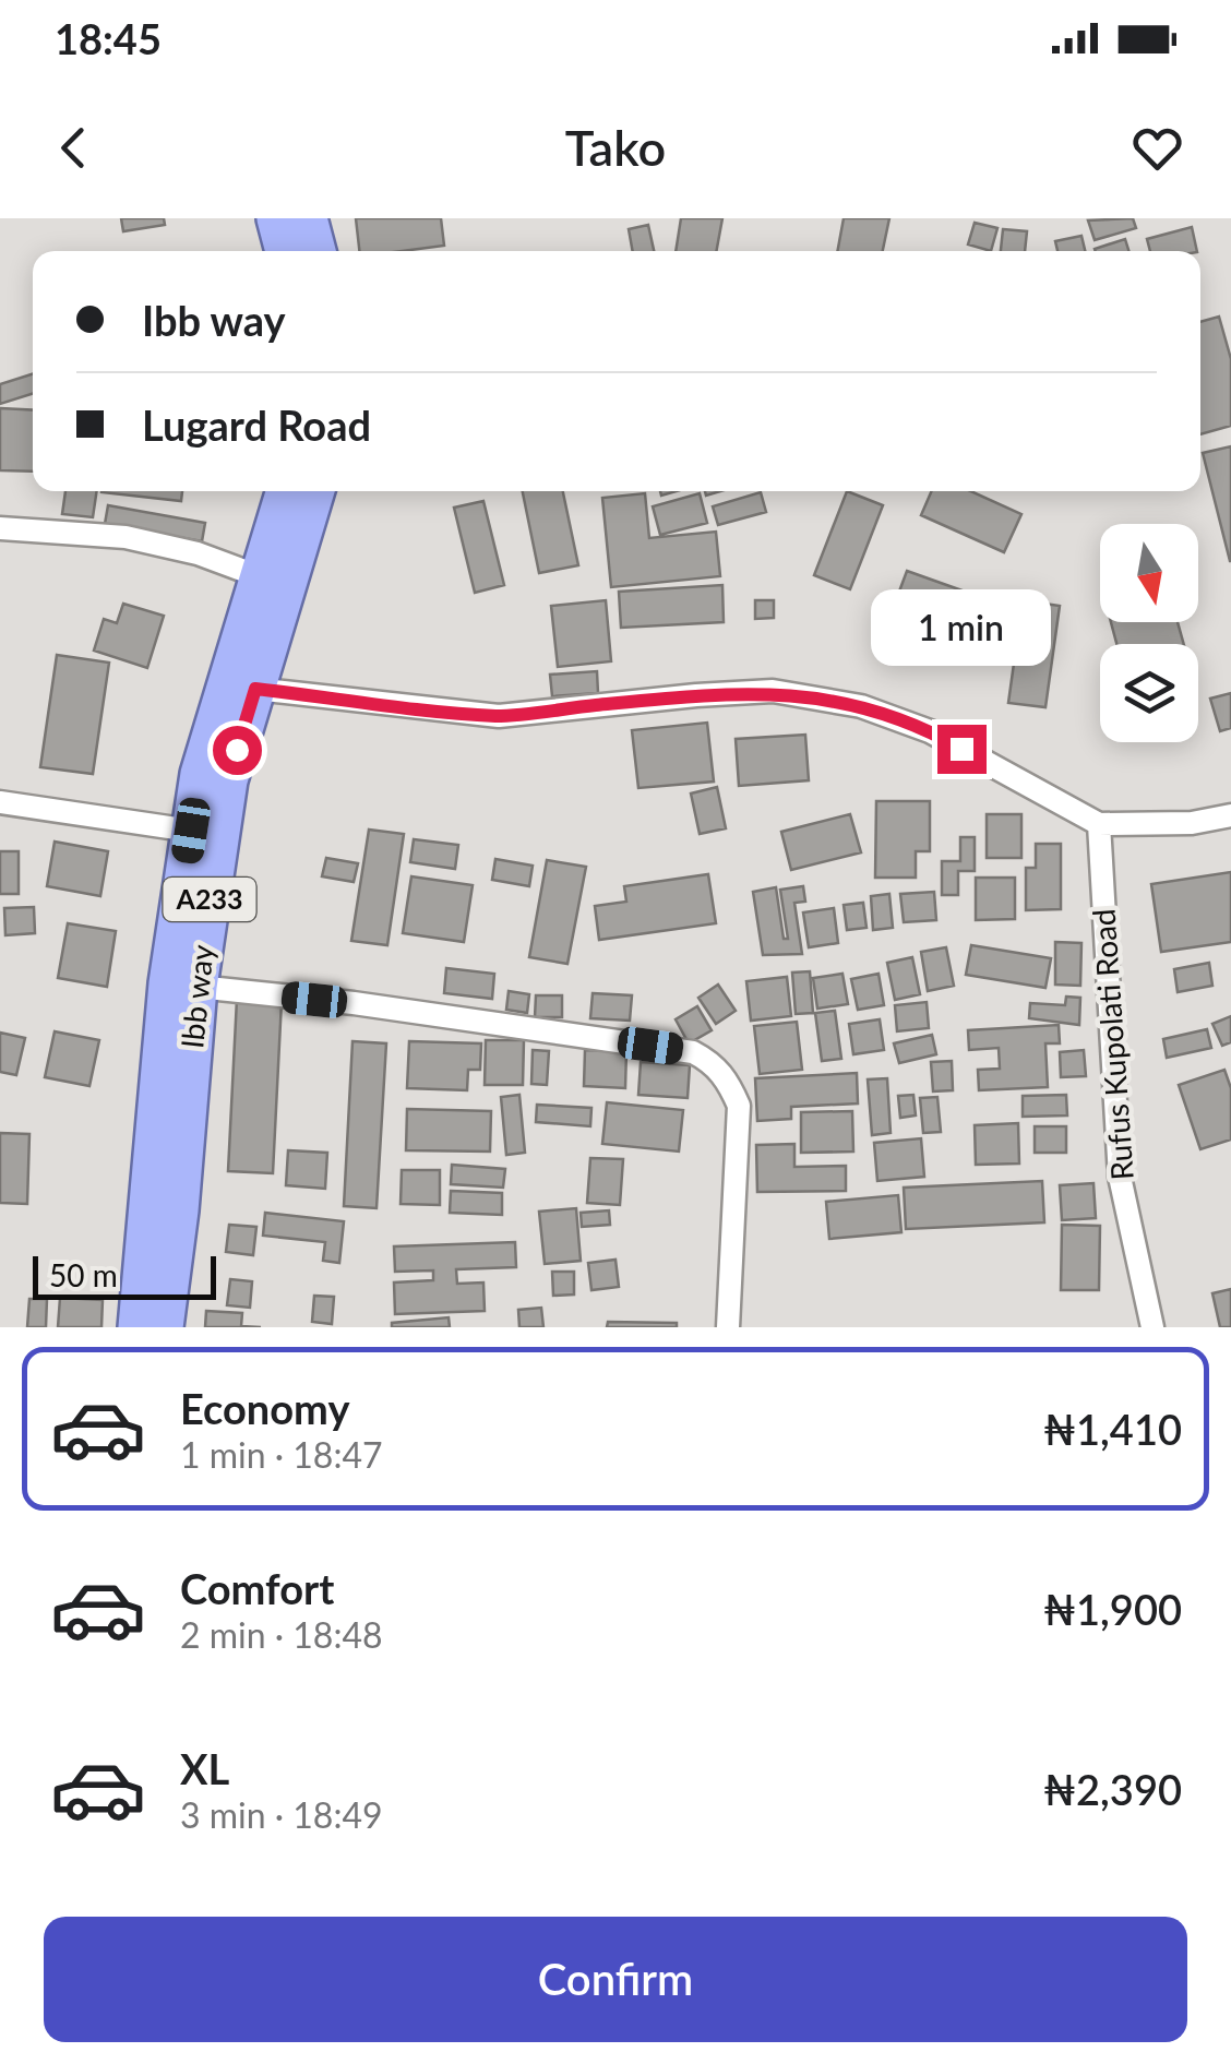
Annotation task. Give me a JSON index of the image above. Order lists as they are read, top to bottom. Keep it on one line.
{"streets":{"highway":["A233","Ibb way"],"street":["Rufus Kupolati Road"]},"crossings":[["A233","Ibb way"]],"scale_bar":"50 m","north":"bottom","page":{"status":"18:45","header":"Tako","banner":["Ibb way","Lugard Road"],"bubble":"1 min","scale":"50 m","list":[{"name":"Economy","note":"1 min · 18:47","value":"₦1,410"},{"name":"Comfort","note":"2 min · 18:48","value":"₦1,900"},{"name":"XL","note":"3 min · 18:49","value":"₦2,390"}],"buttons":"Confirm"}}
